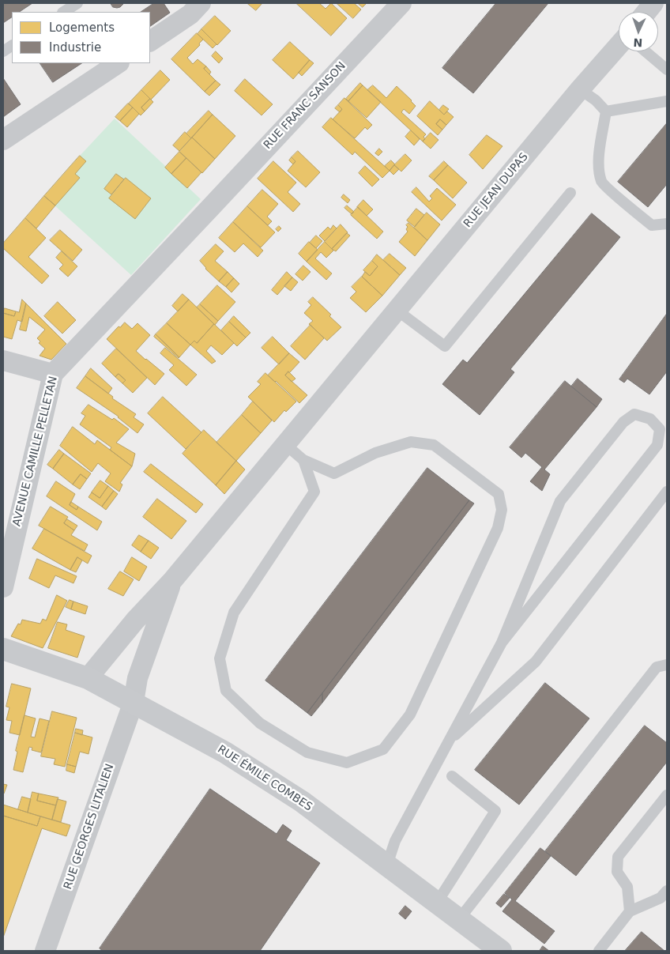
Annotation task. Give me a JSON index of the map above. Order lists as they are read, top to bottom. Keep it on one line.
{"streets":{"street":["RUE FRANC SANSON","RUE JEAN DUPAS","AVENUE CAMILLE PELLETAN","RUE ÉMILE COMBES","RUE GEORGES LITALIEN"]},"crossings":[["RUE FRANC SANSON","AVENUE CAMILLE PELLETAN"],["RUE JEAN DUPAS","RUE ÉMILE COMBES"],["RUE JEAN DUPAS","RUE GEORGES LITALIEN"],["RUE ÉMILE COMBES","RUE GEORGES LITALIEN"]],"legend":["Logements","Industrie"],"north":"bottom"}
